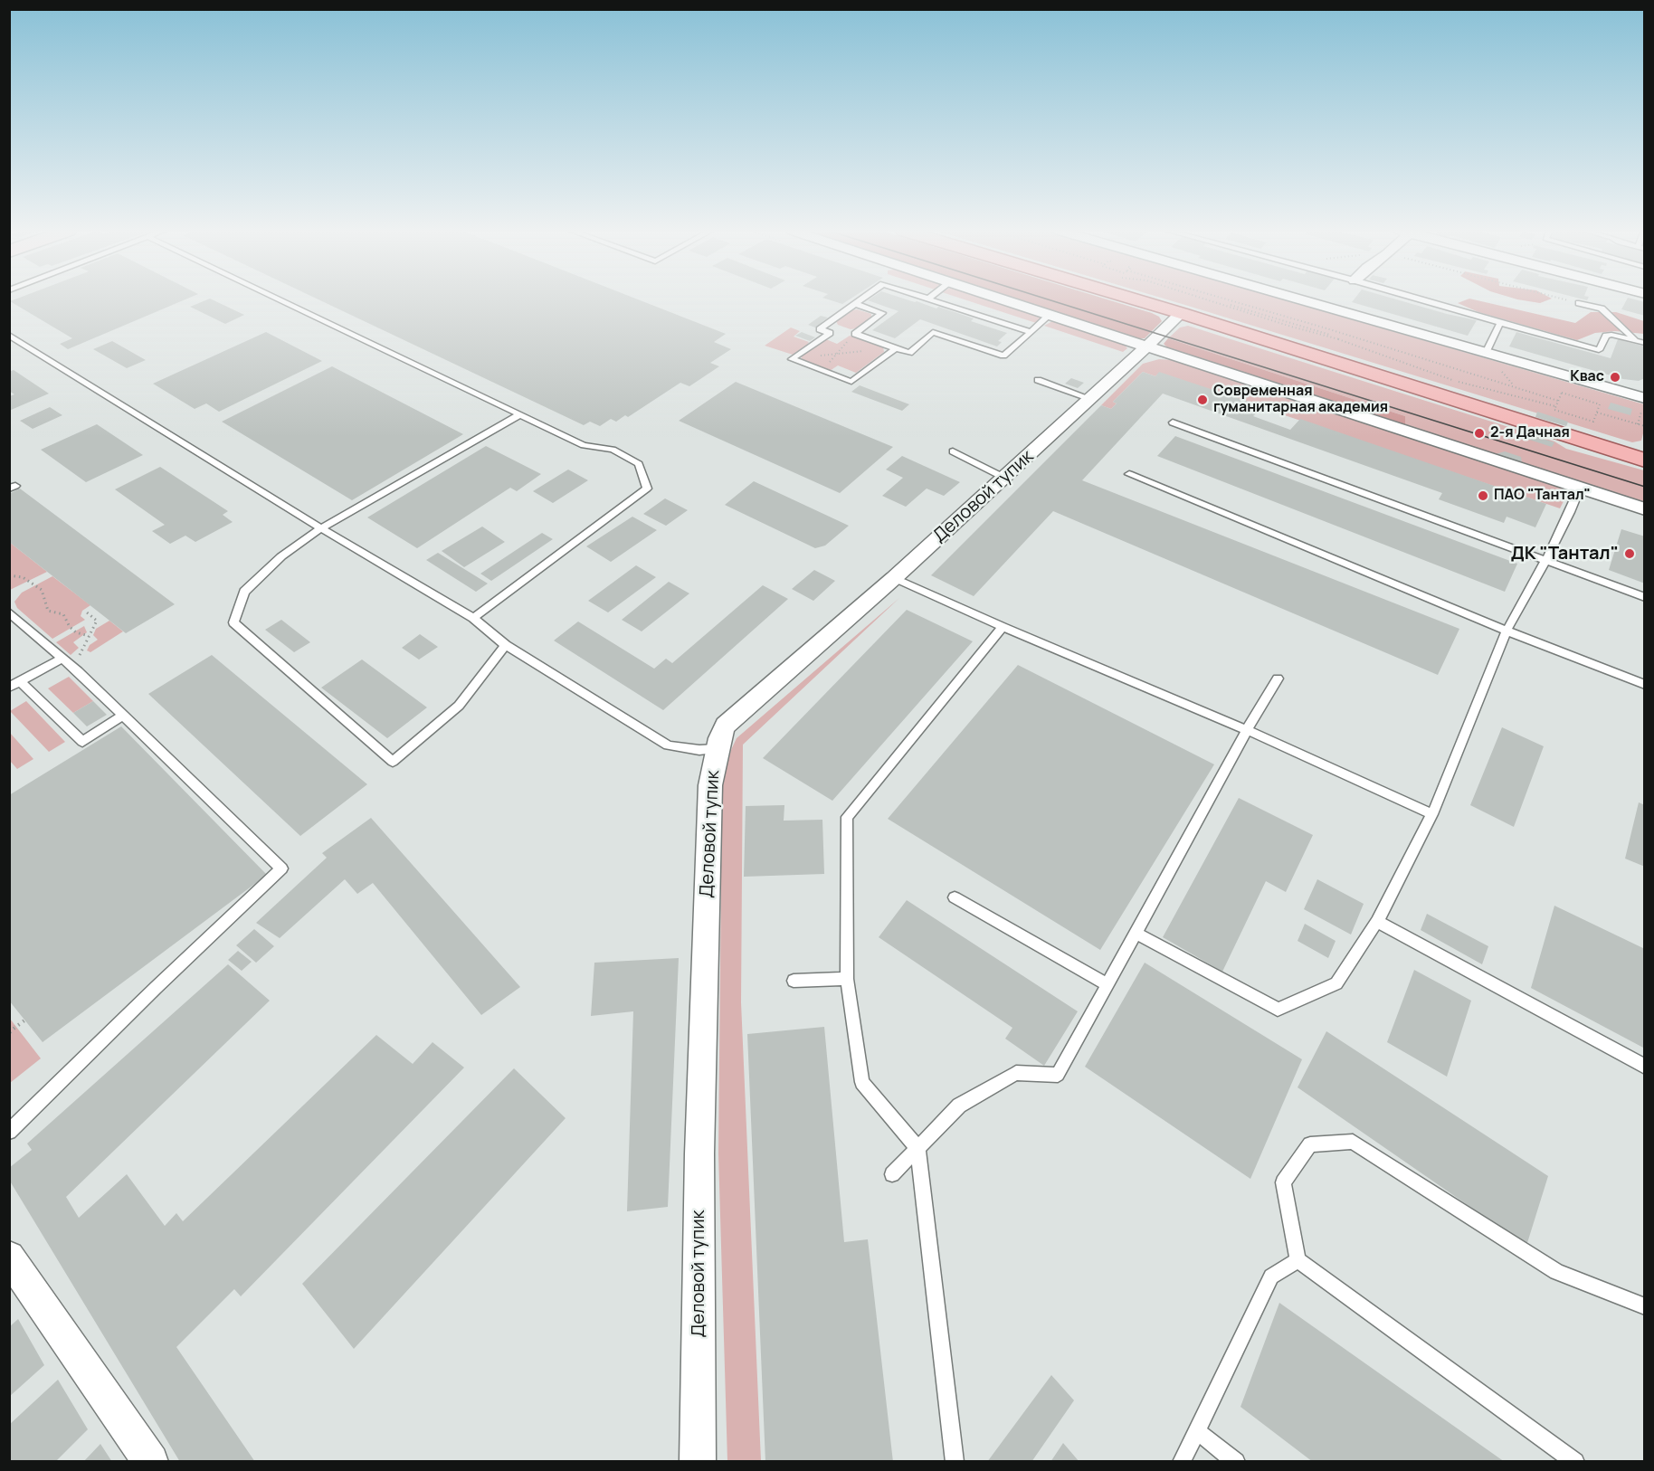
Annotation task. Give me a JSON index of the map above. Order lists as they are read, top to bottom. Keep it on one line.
{"streets":{"street":["Деловой тупик"]},"places":["Квас","Современная гуманитарная академия","2-я Дачная","ПАО \"Тантал\"","ДК \"Тантал\""]}
